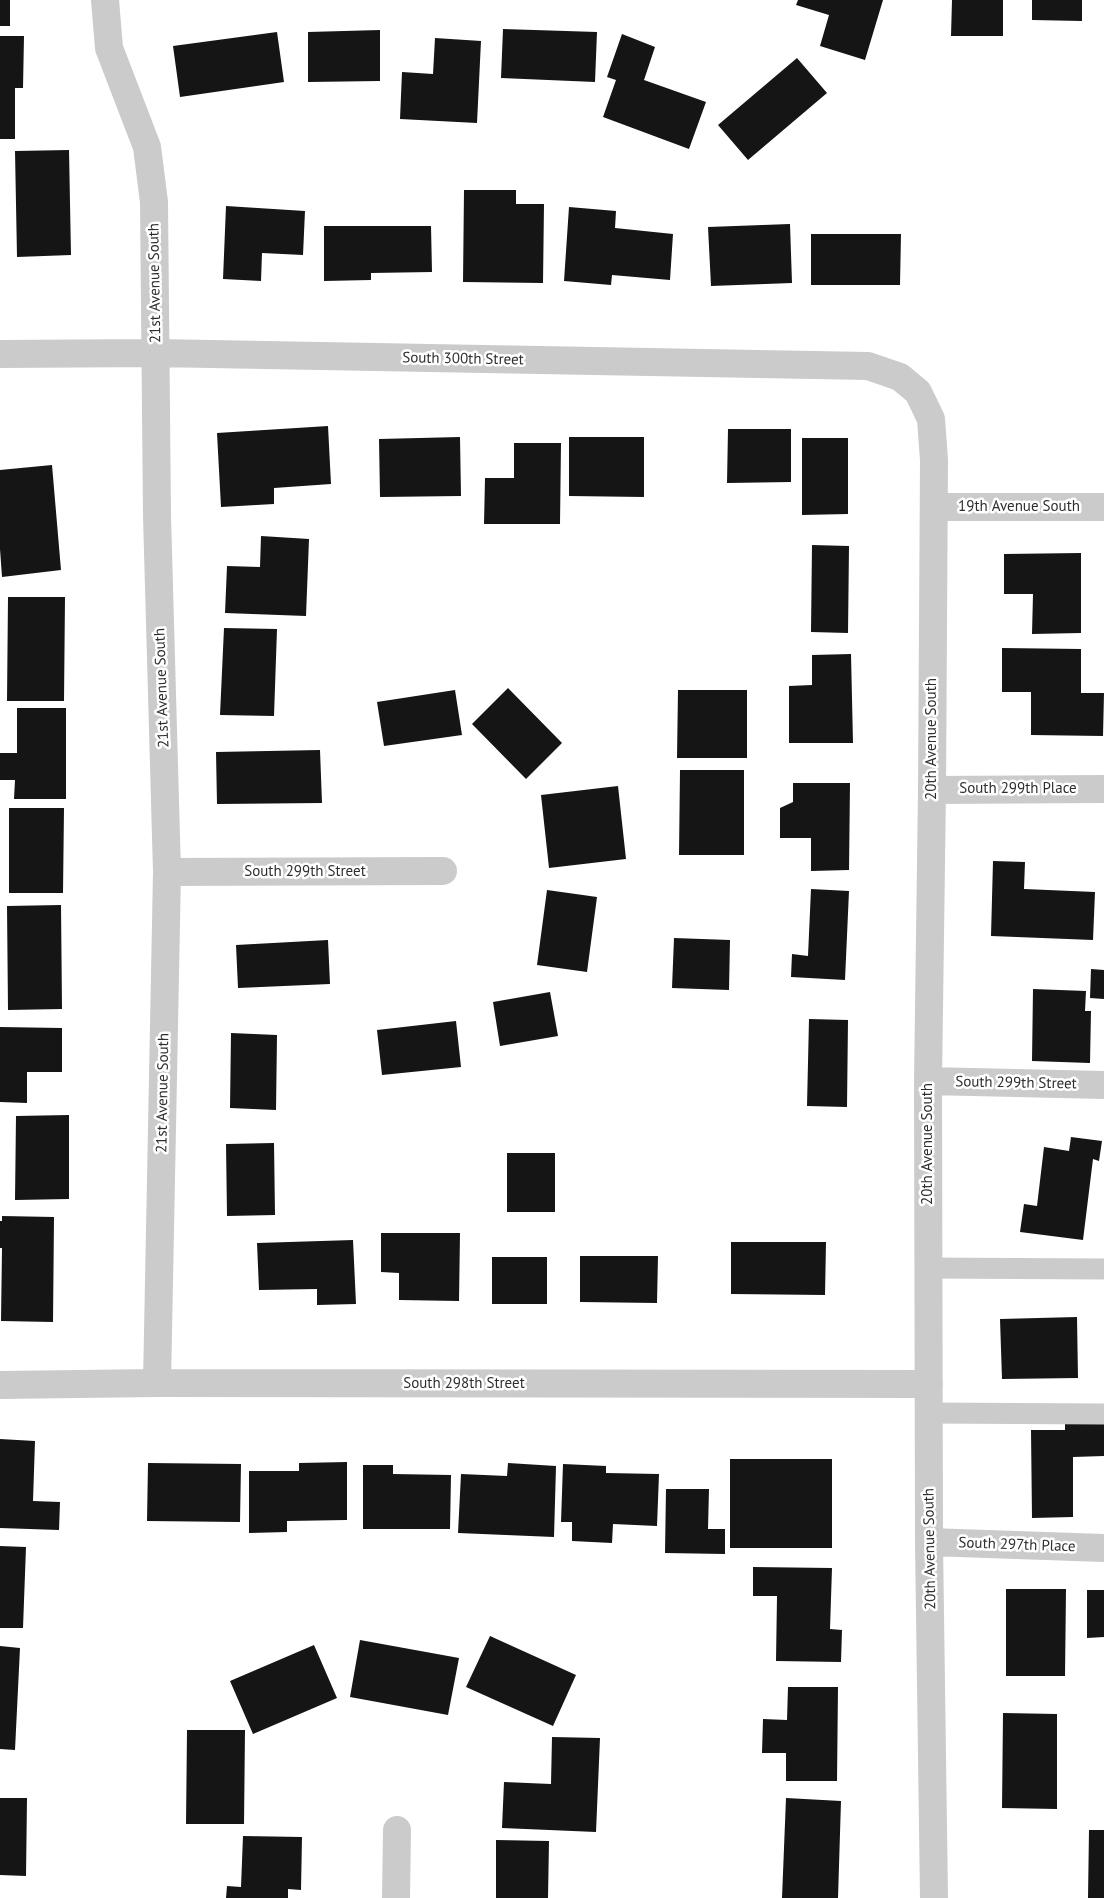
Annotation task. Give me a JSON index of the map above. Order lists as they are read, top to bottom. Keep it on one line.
{"streets":{"street":["21st Avenue South","South 300th Street","19th Avenue South","20th Avenue South","South 299th Place","South 299th Street","South 298th Street","South 297th Place"]},"crossings":[["21st Avenue South","South 300th Street"],["21st Avenue South","South 299th Street"],["21st Avenue South","South 298th Street"],["South 300th Street","20th Avenue South"],["19th Avenue South","20th Avenue South"],["20th Avenue South","South 299th Place"],["20th Avenue South","South 299th Street"],["20th Avenue South","South 298th Street"],["20th Avenue South","South 297th Place"]]}
